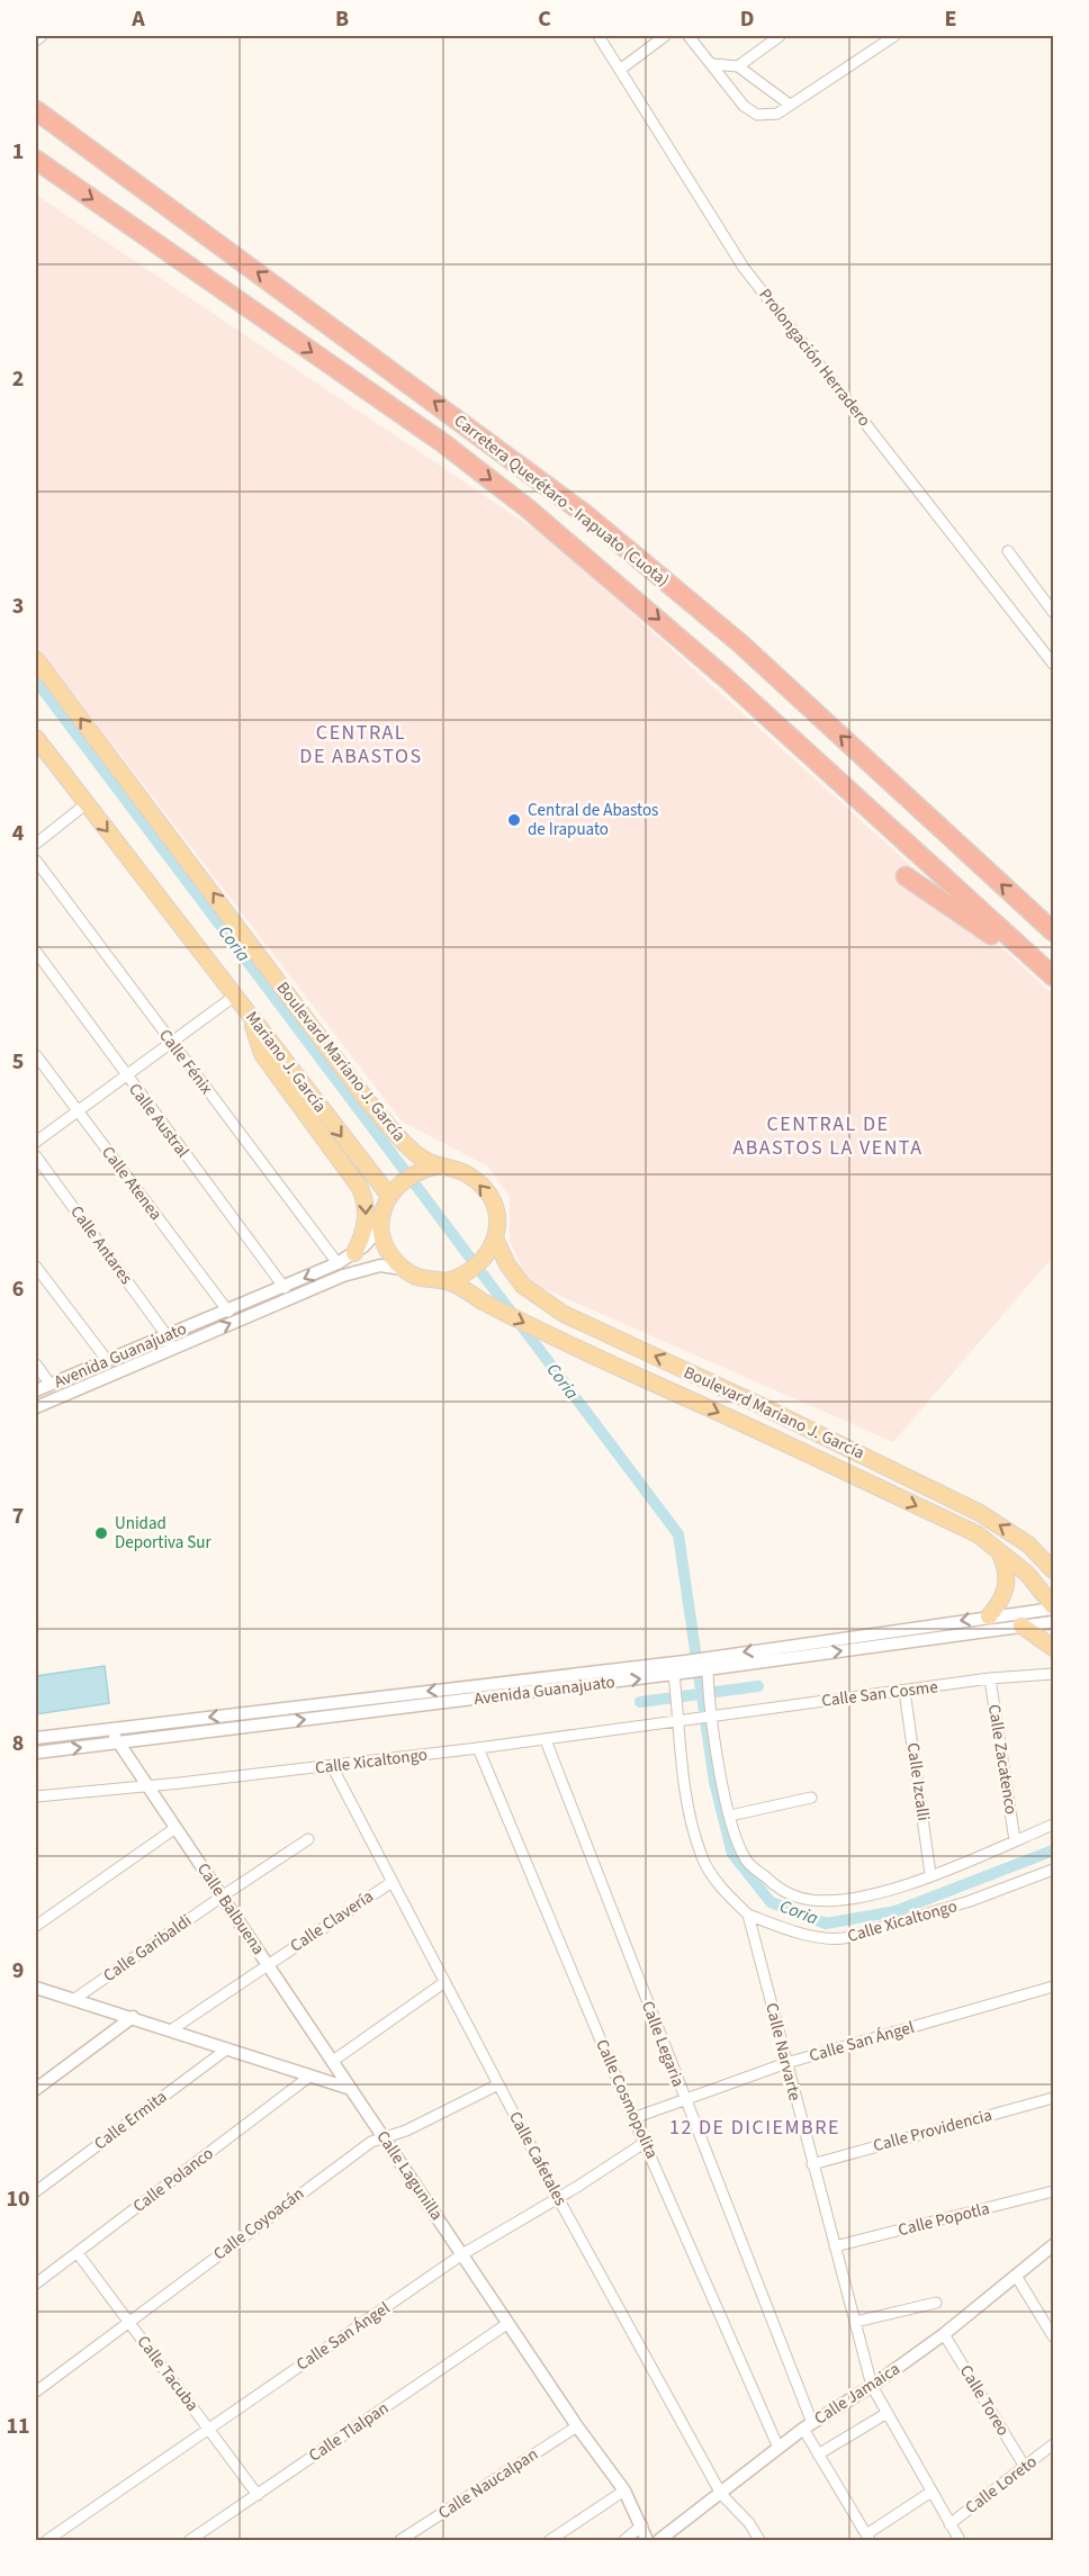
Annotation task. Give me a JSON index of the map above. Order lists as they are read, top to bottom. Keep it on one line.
{"streets":{"highway":["Carretera Querétaro - Irapuato (Cuota)"],"main road":["Mariano J. García","Boulevard Mariano J. García"],"street":["Prolongación Herradero","Calle Fénix","Calle Austral","Calle Atenea","Calle Antares","Avenida Guanajuato","Calle San Cosme","Calle Zacatenco","Calle Xicaltongo","Calle Izcalli","Calle Balbuena","Calle Clavería","Calle Garibaldi","Calle San Ángel","Calle Legaria","Calle Narvarte","Calle Cosmopolita","Calle Ermita","Calle Providencia","Calle Cafetales","Calle Lagunilla","Calle Polanco","Calle Popotla","Calle Coyoacán","Calle Tacuba","Calle Jamaica","Calle Toreo","Calle Tlalpan","Calle Naucalpan","Calle Loreto"]},"crossings":[["Calle Fénix","Avenida Guanajuato"],["Mariano J. García","Boulevard Mariano J. García"],["Mariano J. García","Avenida Guanajuato"],["Boulevard Mariano J. García","Avenida Guanajuato"],["Calle Austral","Avenida Guanajuato"],["Calle Atenea","Avenida Guanajuato"],["Calle Antares","Avenida Guanajuato"],["Avenida Guanajuato","Calle Balbuena"],["Avenida Guanajuato","Calle Narvarte"],["Calle San Cosme","Calle Zacatenco"],["Calle San Cosme","Calle Xicaltongo"],["Calle San Cosme","Calle Izcalli"],["Calle Zacatenco","Calle Xicaltongo"],["Calle Xicaltongo","Calle Izcalli"],["Calle Xicaltongo","Calle Balbuena"],["Calle Xicaltongo","Calle Legaria"],["Calle Xicaltongo","Calle Narvarte"],["Calle Xicaltongo","Calle Cosmopolita"],["Calle Xicaltongo","Calle Cafetales"],["Calle Balbuena","Calle Clavería"],["Calle Balbuena","Calle Garibaldi"],["Calle Balbuena","Calle Lagunilla"],["Calle Clavería","Calle Cafetales"],["Calle San Ángel","Calle Legaria"],["Calle San Ángel","Calle Narvarte"],["Calle San Ángel","Calle Cosmopolita"],["Calle San Ángel","Calle Cafetales"],["Calle San Ángel","Calle Lagunilla"],["Calle San Ángel","Calle Tacuba"],["Calle Legaria","Calle Jamaica"],["Calle Narvarte","Calle Providencia"],["Calle Narvarte","Calle Popotla"],["Calle Narvarte","Calle Jamaica"],["Calle Narvarte","Calle Loreto"],["Calle Cosmopolita","Calle Jamaica"],["Calle Cafetales","Calle Coyoacán"],["Calle Cafetales","Calle Jamaica"],["Calle Lagunilla","Calle Coyoacán"],["Calle Lagunilla","Calle Tlalpan"],["Calle Lagunilla","Calle Naucalpan"],["Calle Polanco","Calle Tacuba"],["Calle Coyoacán","Calle Tacuba"],["Calle Tacuba","Calle Tlalpan"],["Calle Jamaica","Calle Toreo"],["Calle Toreo","Calle Loreto"]],"districts":["CENTRAL DE ABASTOS","CENTRAL DE ABASTOS LA VENTA","12 DE DICIEMBRE"],"water":["Coria"],"places":["Central de Abastos de Irapuato","Unidad Deportiva Sur"],"grid":{"columns":["A","B","C","D","E"],"rows":["1","2","3","4","5","6","7","8","9","10","11"]}}
